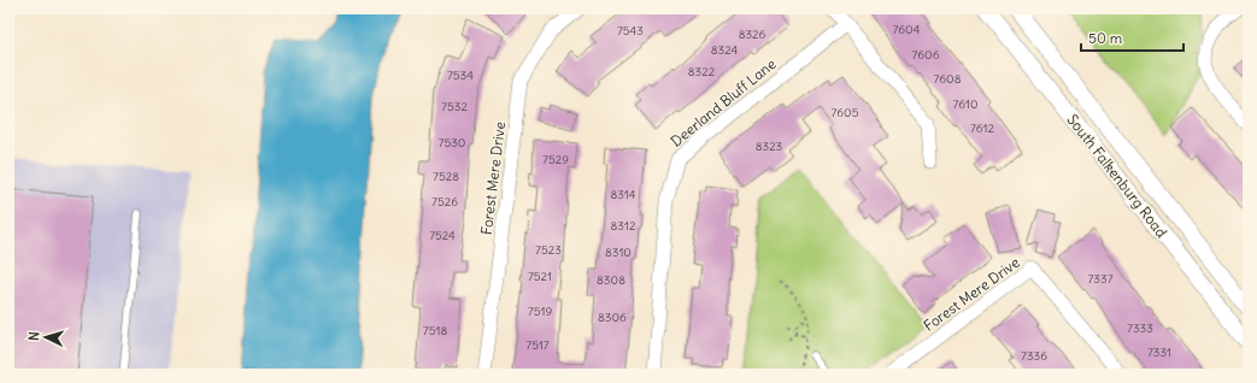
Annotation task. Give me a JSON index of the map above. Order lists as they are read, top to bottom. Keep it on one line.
{"streets":{"street":["Deerland Bluff Lane","South Falkenburg Road","Forest Mere Drive"]},"house_numbers":["7604","7543","8326","8324","7606","8322","7534","7608","7610","7532","7605","7612","7530","8323","7529","7528","8314","7526","8312","7524","7523","8310","7521","7337","8308","7519","8306","7333","7518","7517","7331","7336"],"scale_bar":"50 m","north":"left"}
